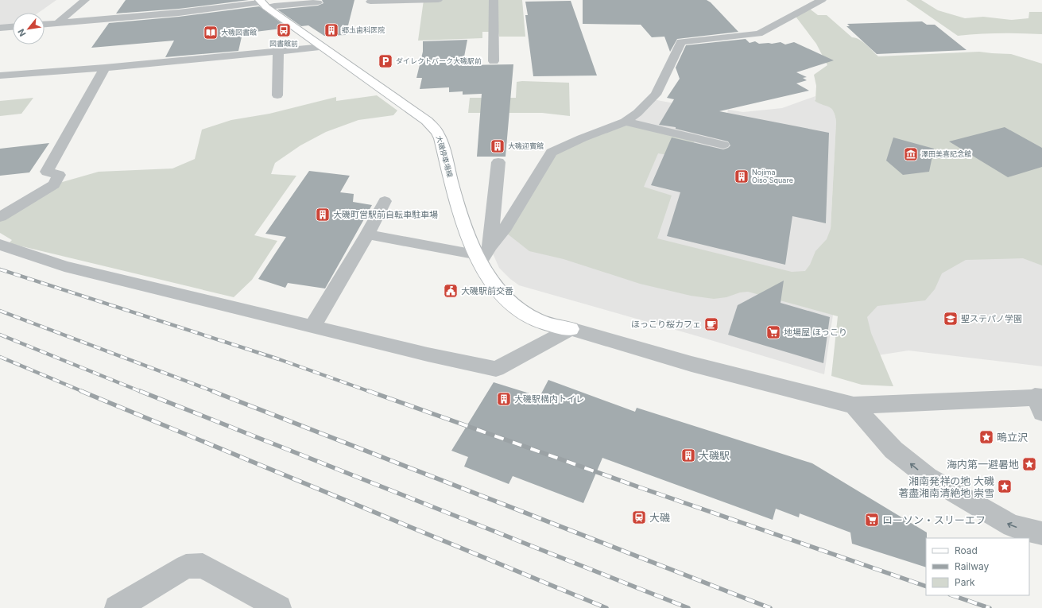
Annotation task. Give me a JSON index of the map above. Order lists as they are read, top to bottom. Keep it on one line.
{"streets":{"main road":["大磯停車場線"]},"places":{"bus stop":["図書館前"],"building":["郷圡歯科医院","大磯迎賓館","Nojima Oiso Square","大磯町営駅前自転車駐車場","大磯駅構内トイレ","大磯駅"],"library":["大磯図書館"],"parking":["ダイレクトバーク大磯駅前"],"museum":["澤田美喜記念館"],"public building":["大磯駅前交番"],"school or university":["聖ステパノ学園"],"cafe":["ほっこり桜カフェ"],"supermarket":["地場屋 ほっこり","ローソン・スリーエフ"],"place":["鴫立沢","海内第一避暑地","湘南発祥の地 大磯 著盡湘南清絶地 崇雪"],"station":["大磯"]},"legend":["Road","Railway","Park"],"north":"bottom left"}
